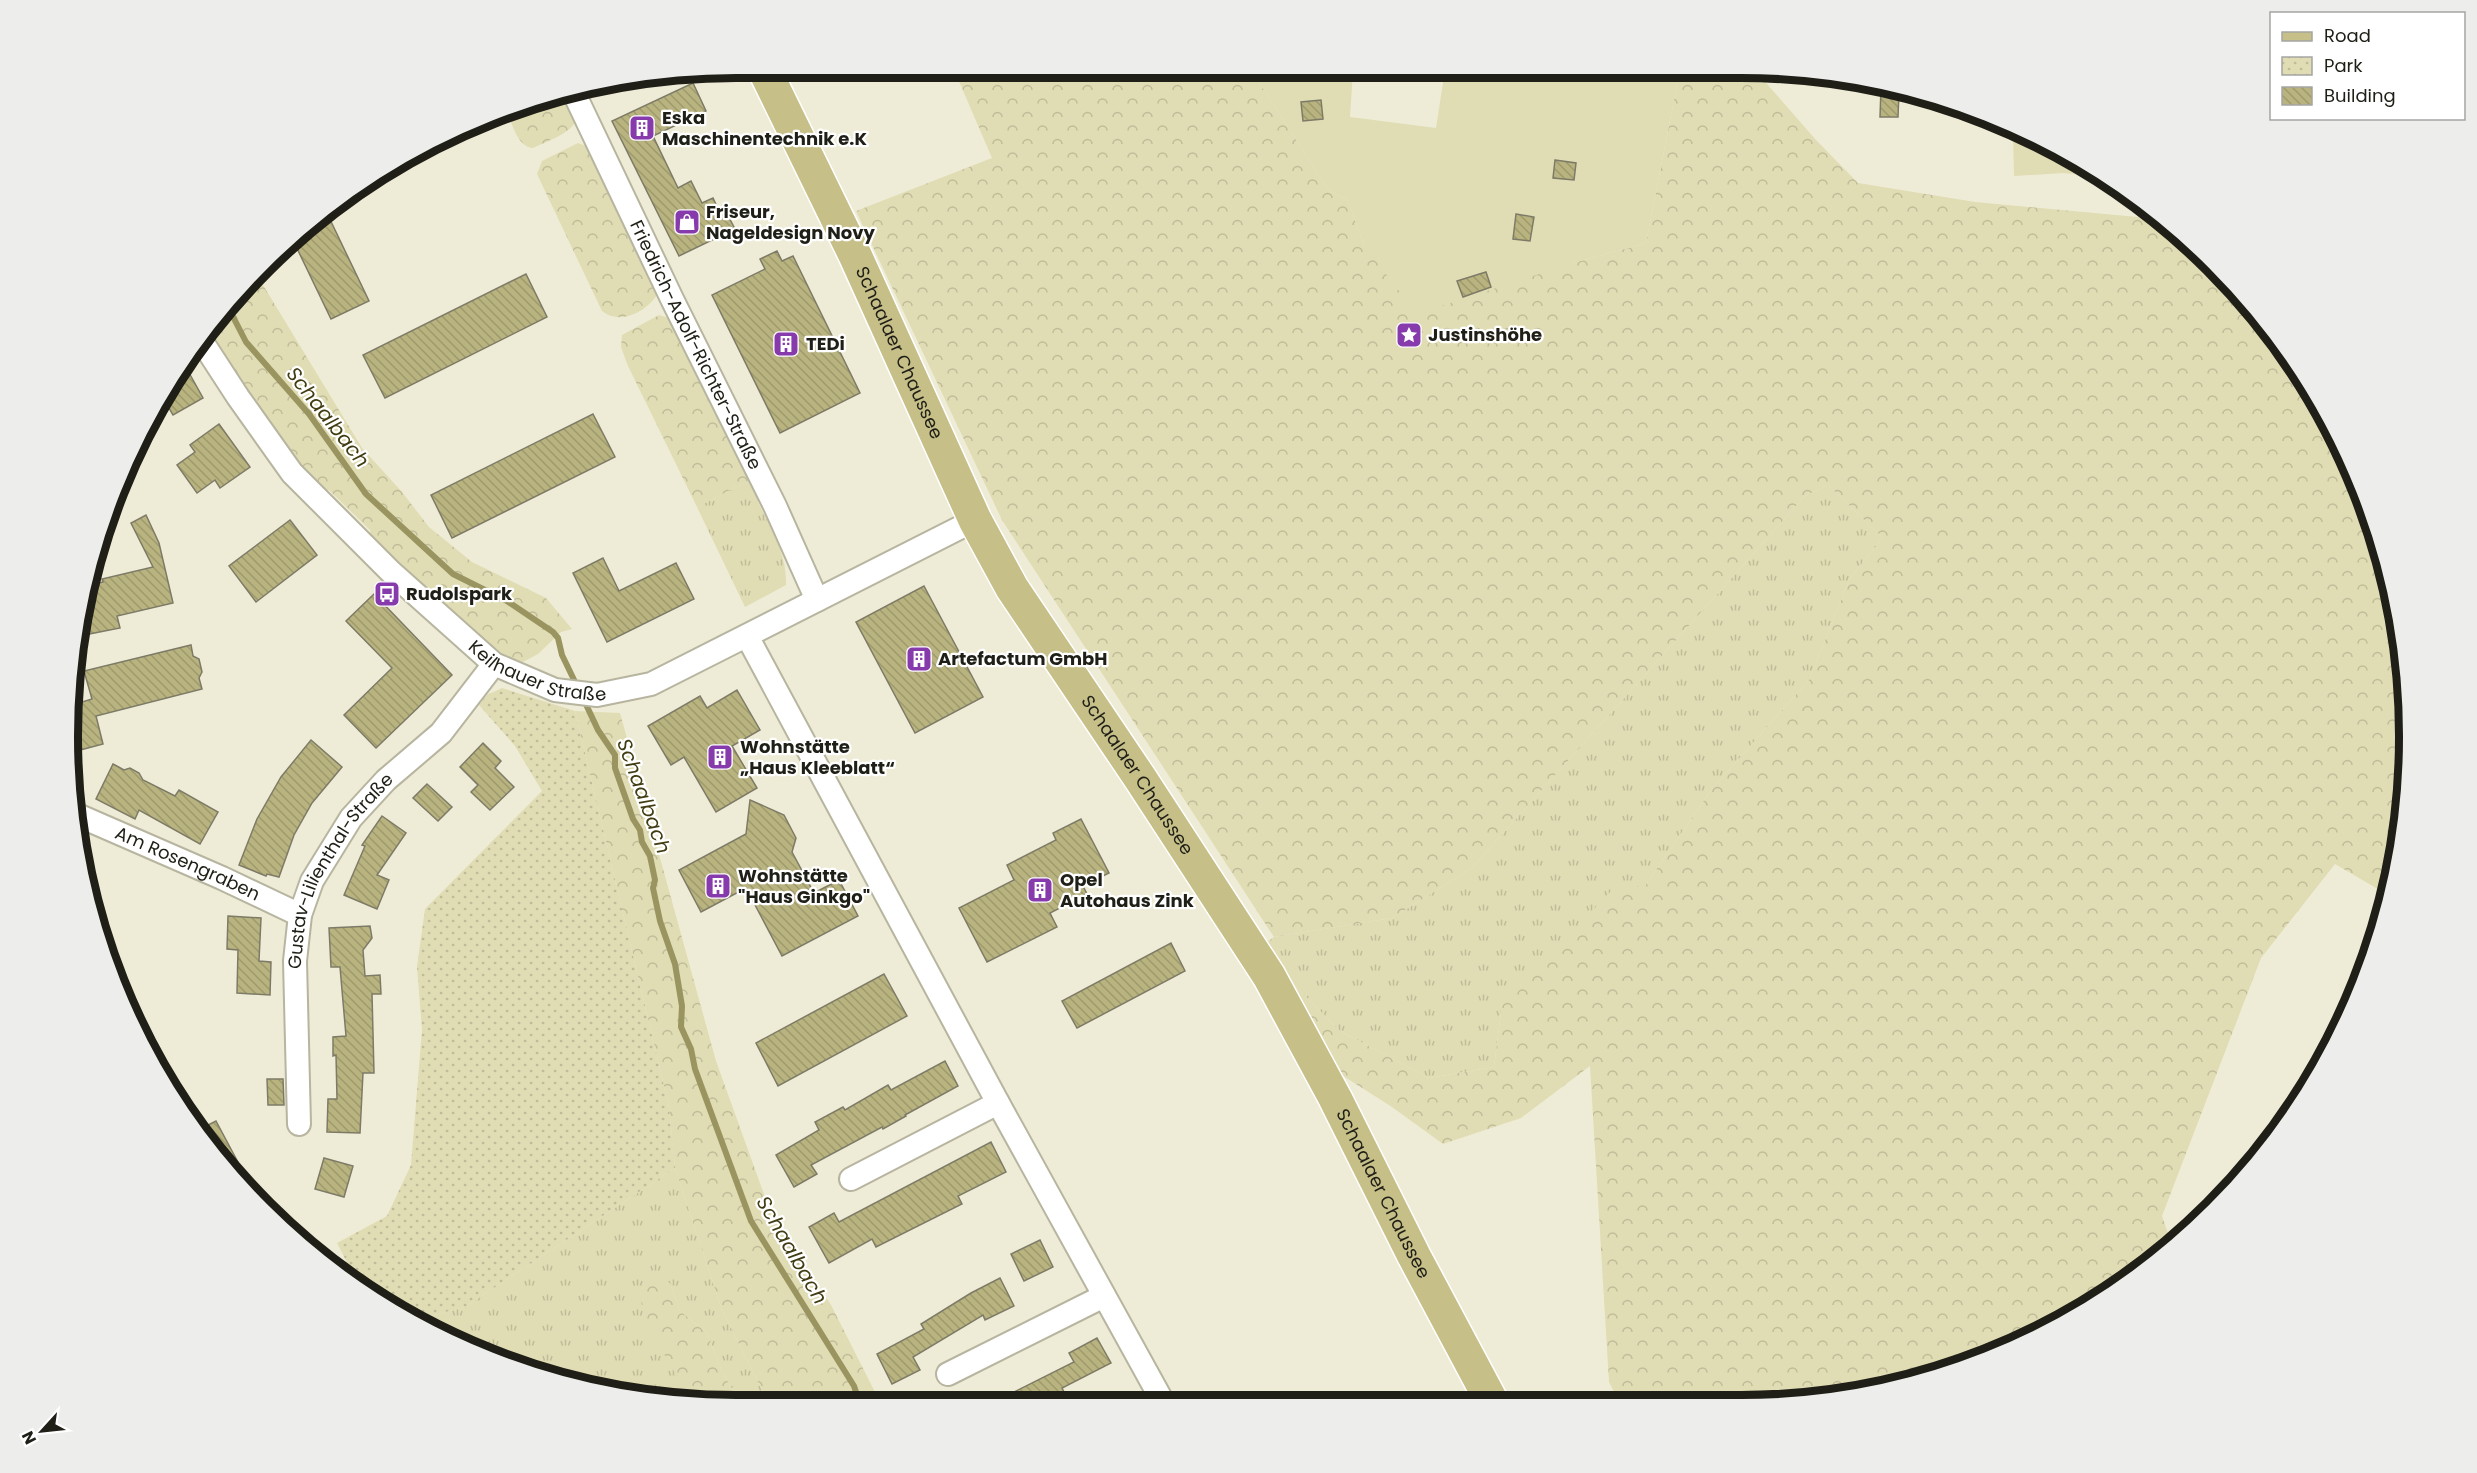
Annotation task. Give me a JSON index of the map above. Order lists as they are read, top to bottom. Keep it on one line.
{"streets":{"main road":["Schaalaer Chaussee"],"street":["Friedrich-Adolf-Richter-Straße","Keilhauer Straße","Am Rosengraben","Gustav-Lilienthal-Straße"]},"crossings":[["Friedrich-Adolf-Richter-Straße","Keilhauer Straße"],["Schaalaer Chaussee","Keilhauer Straße"],["Keilhauer Straße","Gustav-Lilienthal-Straße"],["Am Rosengraben","Gustav-Lilienthal-Straße"]],"water":["Schaalbach"],"places":{"building":["Eska Maschinentechnik e.K","TEDi","Artefactum GmbH","Wohnstätte „Haus Kleeblatt“","Wohnstätte \"Haus Ginkgo\"","Opel Autohaus Zink"],"shop":["Friseur, Nageldesign Novy"],"place":["Justinshöhe"],"bus stop":["Rudolspark"]},"legend":["Road","Park","Building"],"north":"bottom left"}
